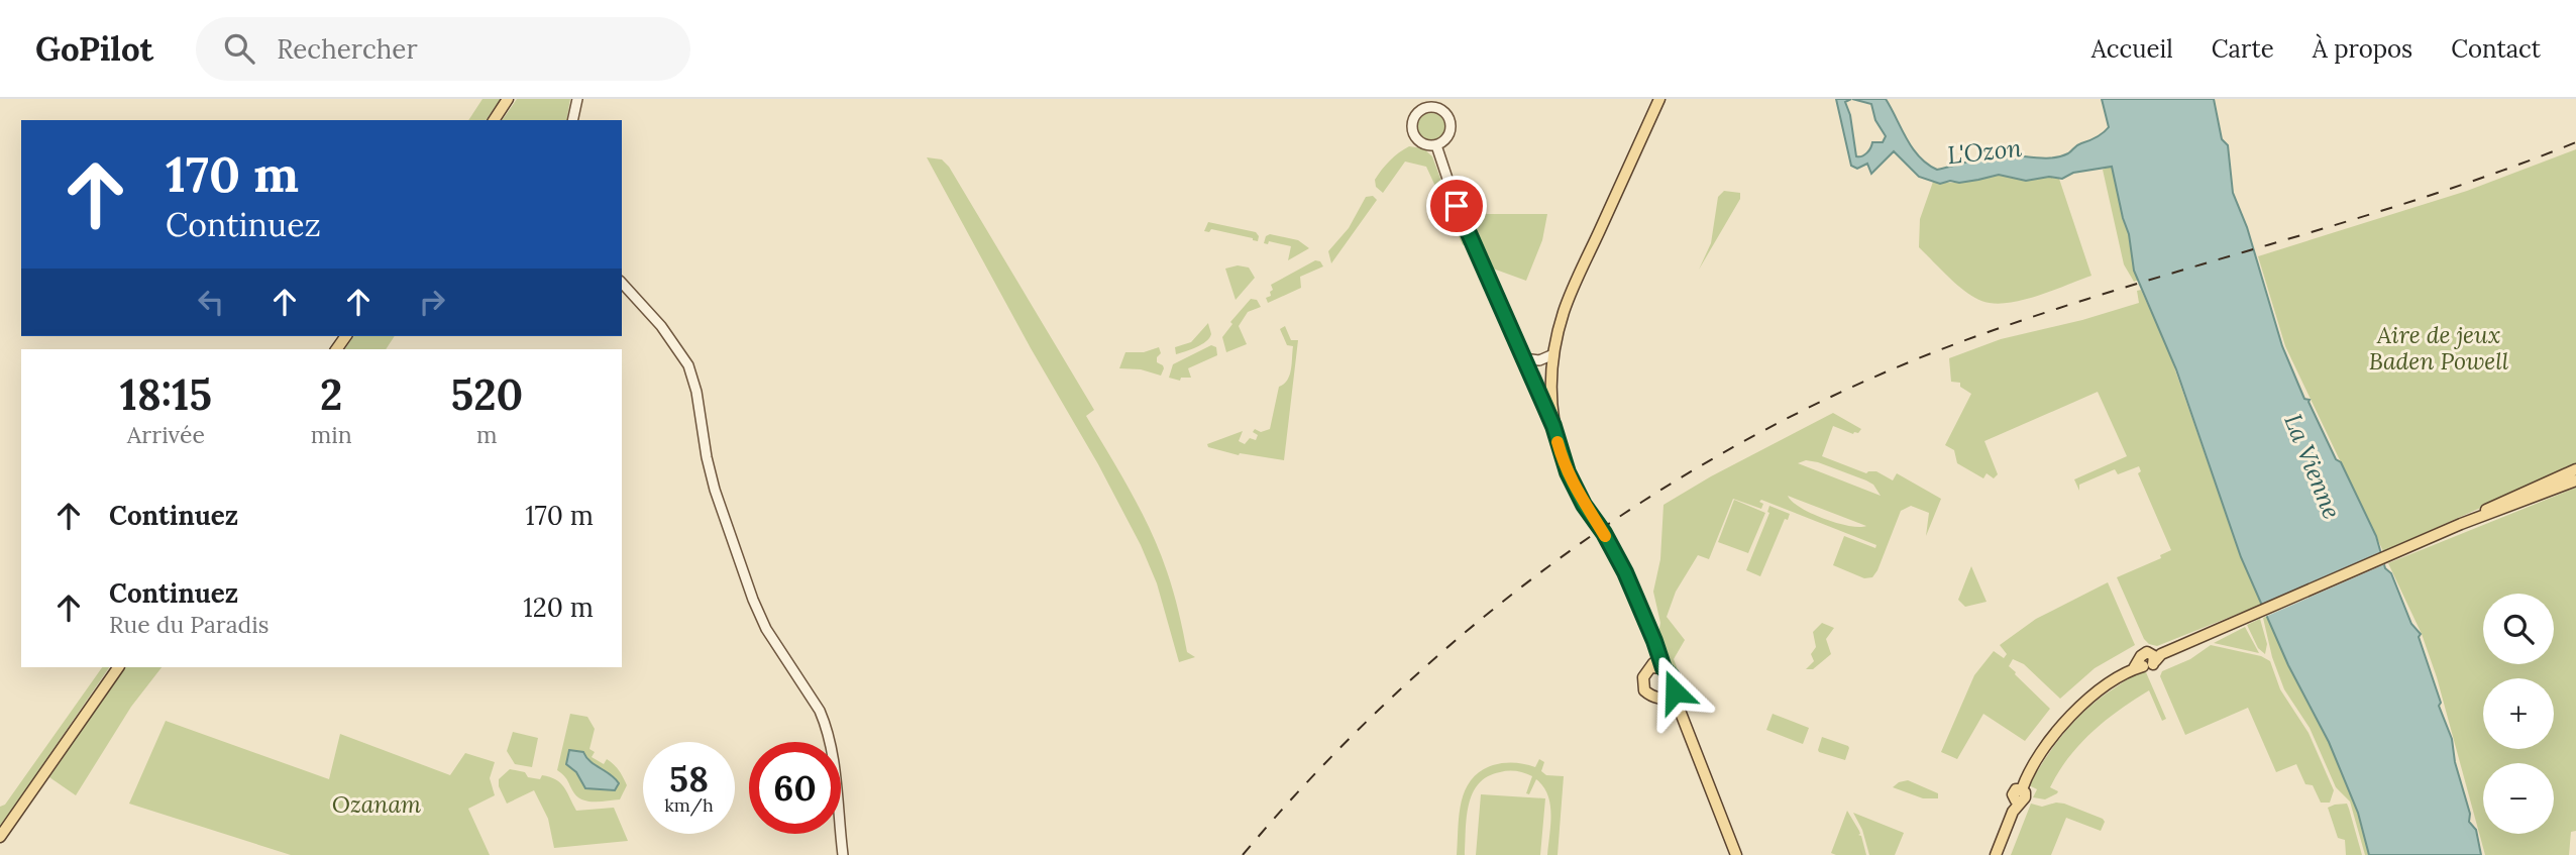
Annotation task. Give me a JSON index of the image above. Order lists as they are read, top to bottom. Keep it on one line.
{"water":["L'Ozon","La Vienne"],"parks":["Aire de jeux Baden Powell","Ozanam"],"page":{"header":"GoPilot","search":"Rechercher","nav":["Accueil","Carte","À propos","Contact"],"turn":["170 m","Continuez"],"eta":["18:15","Arrivée","2","min","520","m"],"list":[{"name":"Continuez","value":"170 m"},{"name":"Continuez","note":"Rue du Paradis","value":"120 m"}],"map_buttons":["+","−"],"speed":"58 km/h","limit":"60"}}
